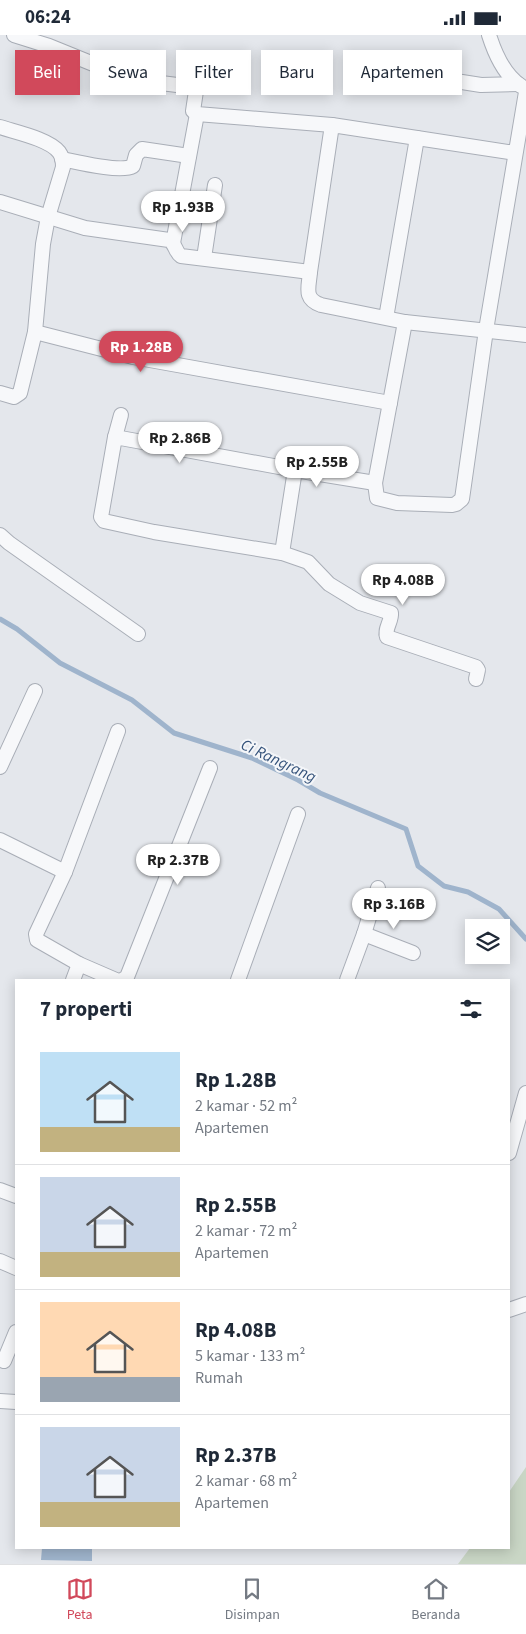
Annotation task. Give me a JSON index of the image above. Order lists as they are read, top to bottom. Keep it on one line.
{"water":["Ci Rangrang"],"page":{"status":"06:24","chip":["Beli","Sewa","Filter","Baru","Apartemen"],"price":["Rp 1.93B","Rp 1.28B","Rp 2.86B","Rp 2.55B","Rp 4.08B","Rp 2.37B","Rp 3.16B"],"heading":"7 properti","list":[{"name":"Rp 1.28B","note":"2 kamar · 52 m² · Apartemen"},{"name":"Rp 2.55B","note":"2 kamar · 72 m² · Apartemen"},{"name":"Rp 4.08B","note":"5 kamar · 133 m² · Rumah"},{"name":"Rp 2.37B","note":"2 kamar · 68 m² · Apartemen"}],"tabs":["Peta","Disimpan","Beranda"]}}
